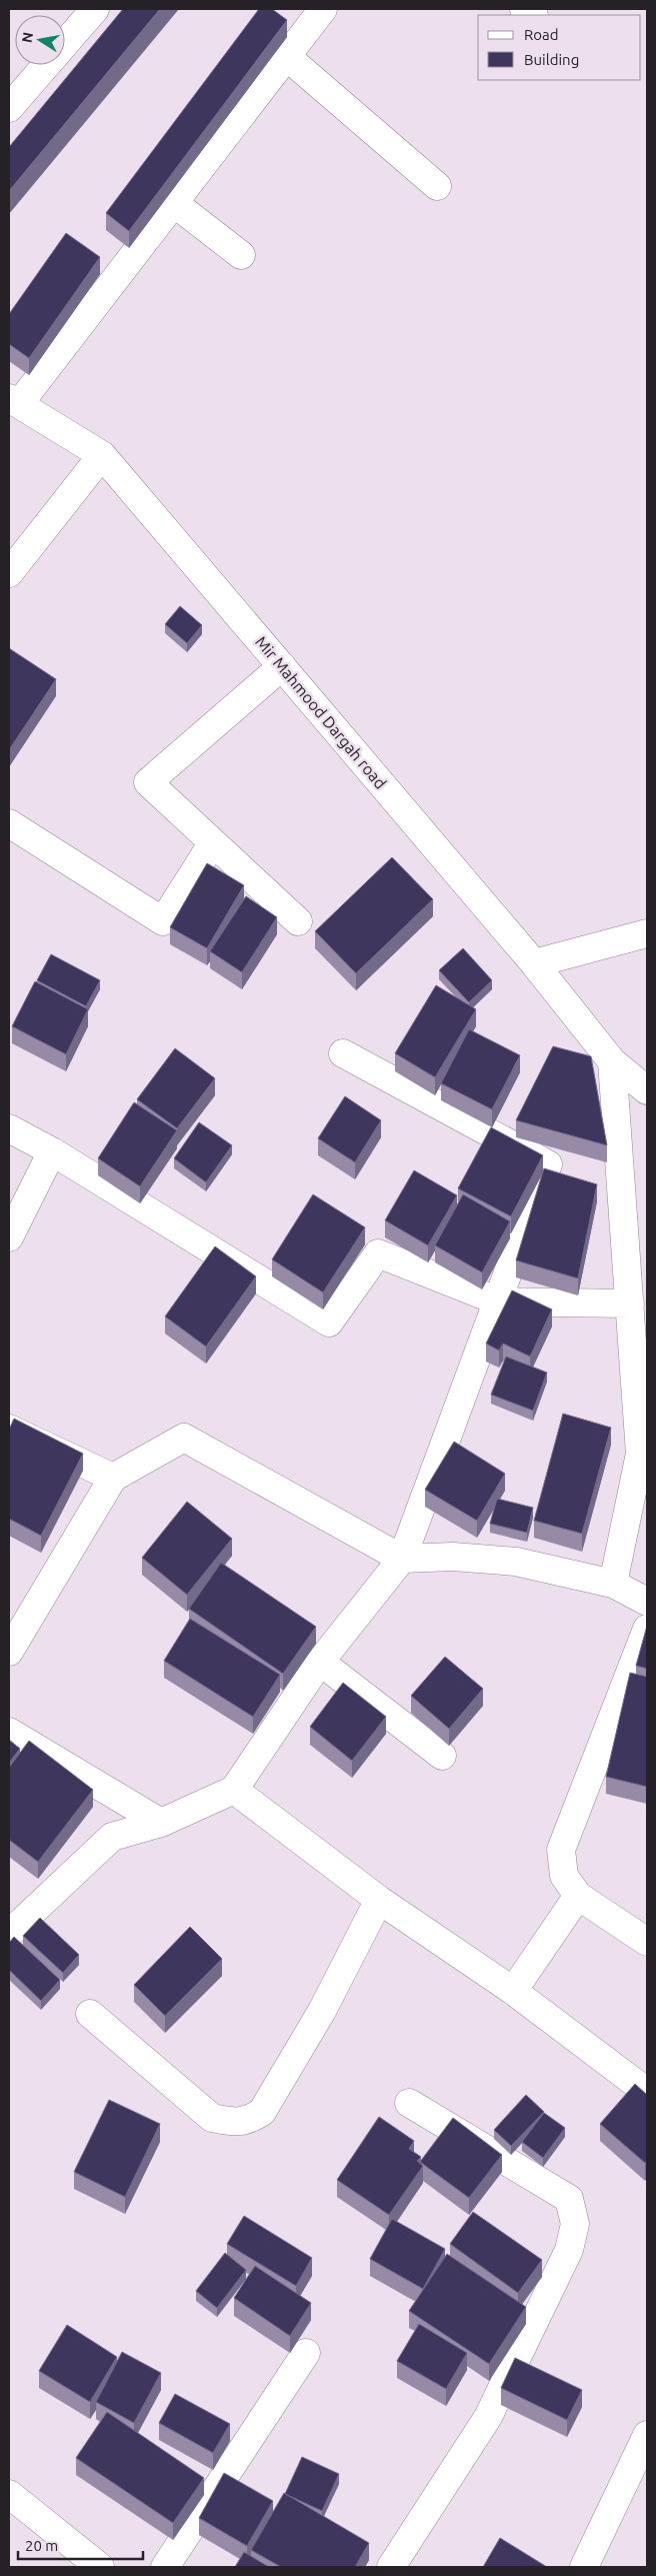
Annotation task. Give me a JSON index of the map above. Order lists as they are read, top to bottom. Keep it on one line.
{"streets":{"street":["Mir Mahmood Dargah road"]},"legend":["Road","Building"],"scale_bar":"20 m","north":"left"}
